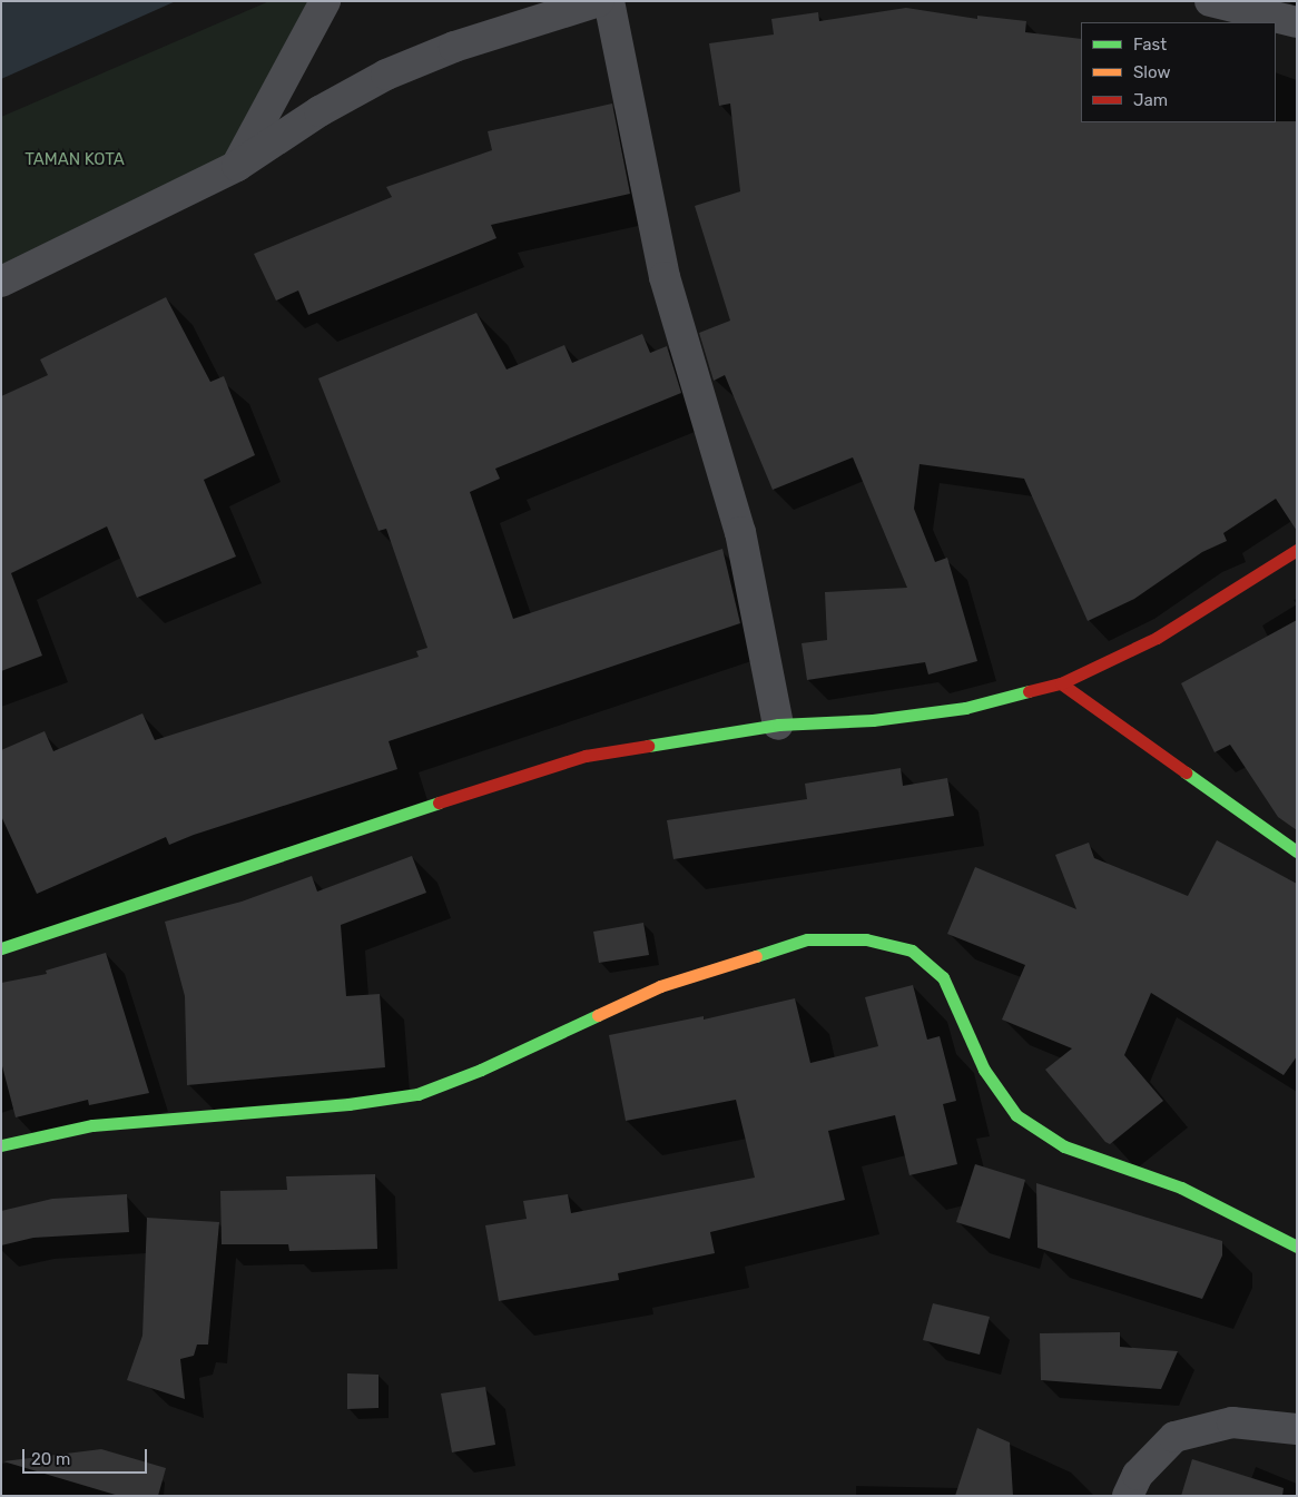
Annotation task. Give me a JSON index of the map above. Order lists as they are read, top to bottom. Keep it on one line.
{"parks":["TAMAN KOTA"],"legend":["Fast","Slow","Jam"],"scale_bar":"20 m"}
